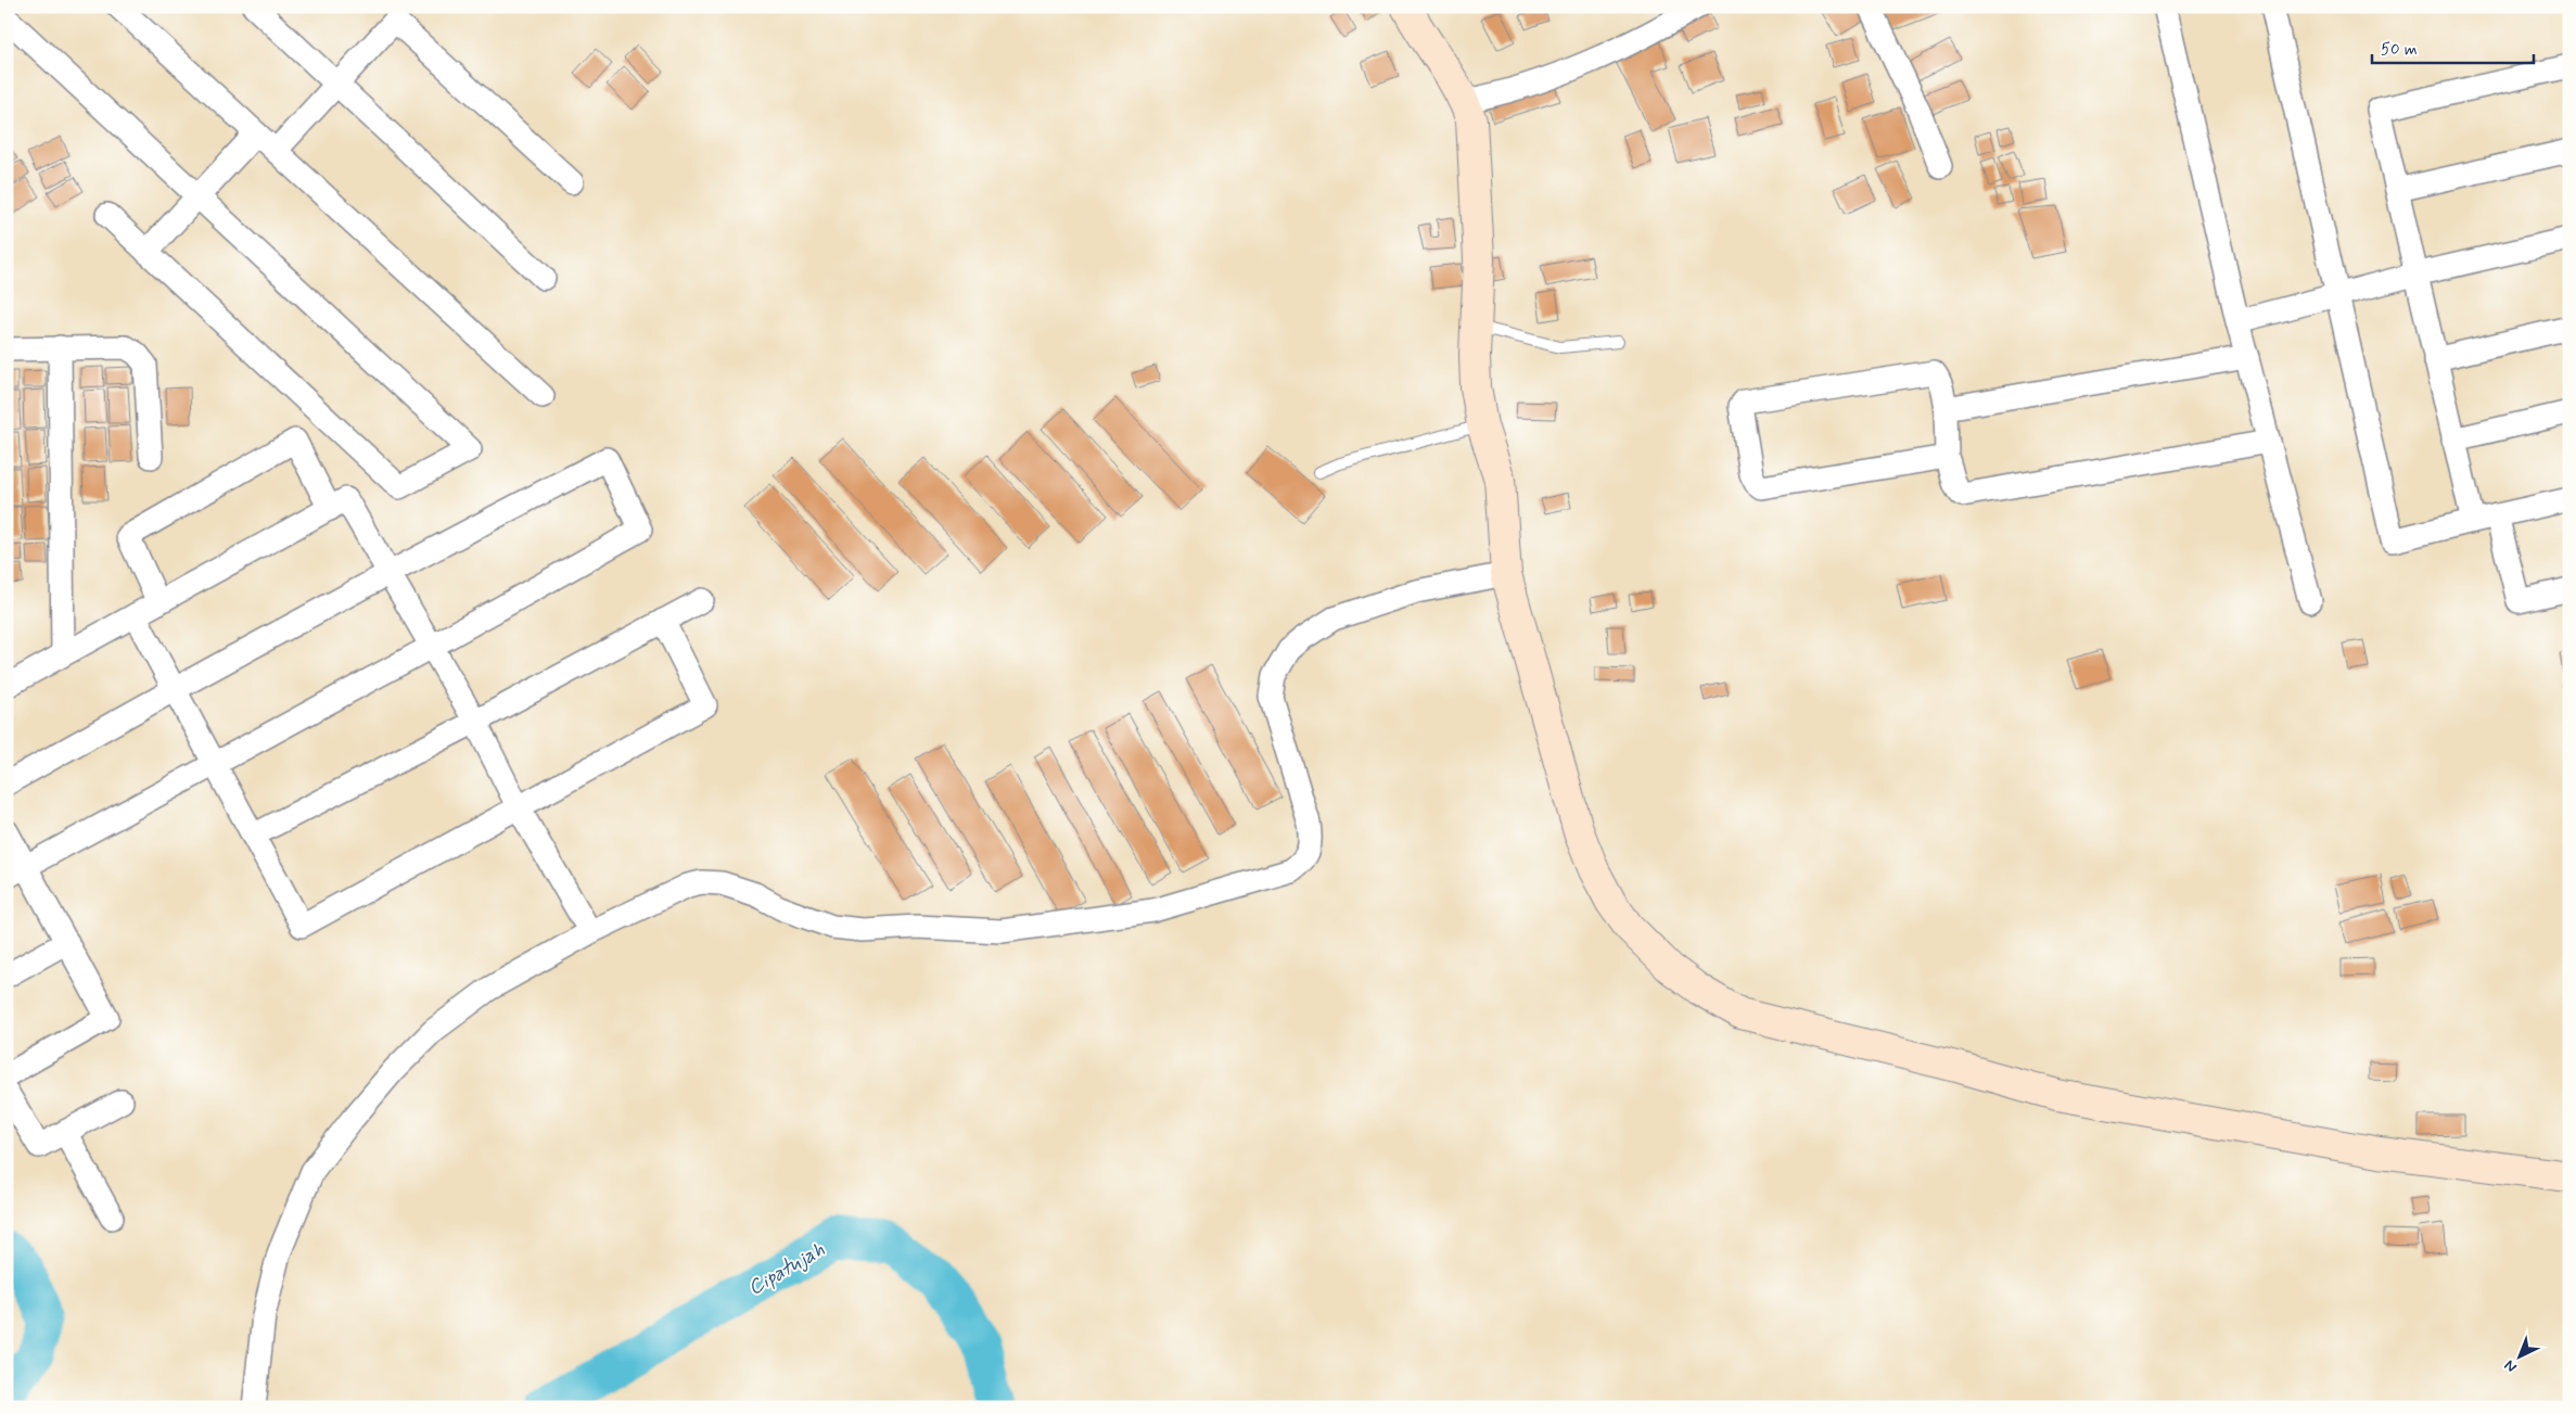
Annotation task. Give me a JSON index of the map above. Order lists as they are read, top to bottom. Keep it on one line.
{"water":["Cipatujah"],"scale_bar":"50 m","north":"bottom left"}
